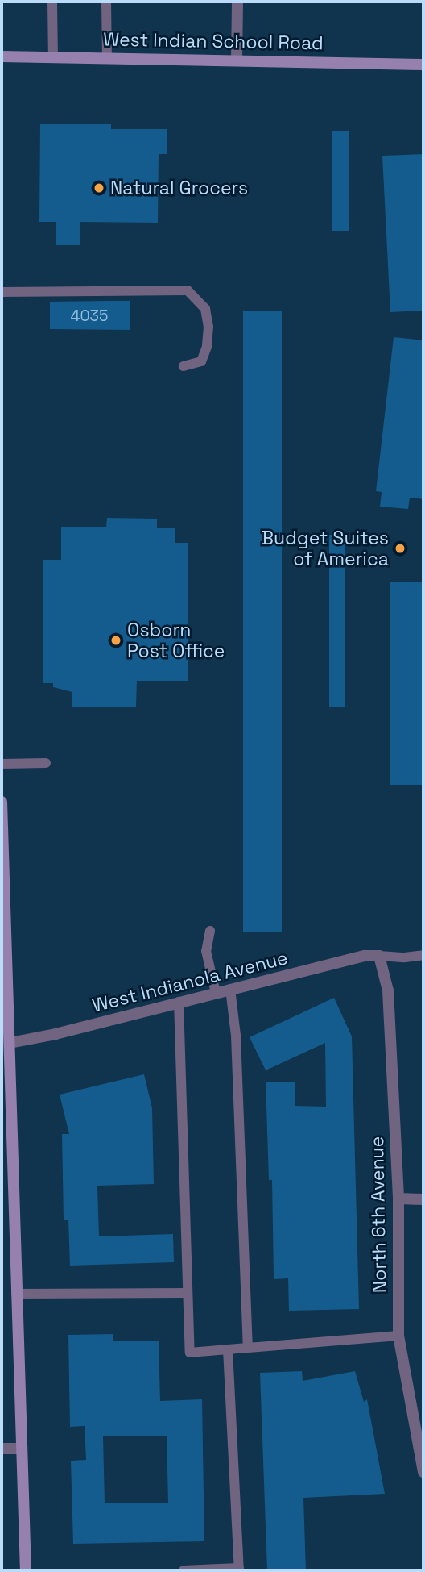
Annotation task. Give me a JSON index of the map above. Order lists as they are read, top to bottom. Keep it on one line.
{"streets":{"main road":["West Indian School Road"],"street":["West Indianola Avenue","North 6th Avenue"]},"crossings":[["West Indianola Avenue","North 6th Avenue"]],"places":["Natural Grocers","Budget Suites of America","Osborn Post Office"],"house_numbers":["4035"]}
